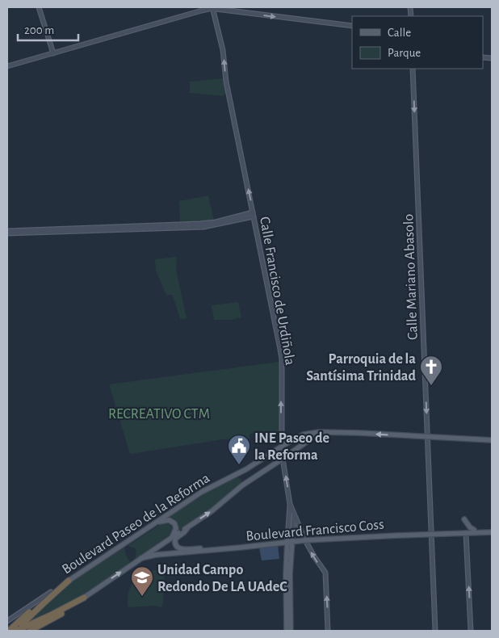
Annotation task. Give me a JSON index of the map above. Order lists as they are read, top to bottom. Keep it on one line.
{"streets":{"highway":["Boulevard Paseo de la Reforma"],"main road":["Calle Mariano Abasolo","Calle Francisco de Urdiñola","Boulevard Francisco Coss"]},"crossings":[["Calle Mariano Abasolo","Boulevard Francisco Coss"],["Calle Francisco de Urdiñola","Boulevard Paseo de la Reforma"],["Calle Francisco de Urdiñola","Boulevard Francisco Coss"],["Boulevard Paseo de la Reforma","Boulevard Francisco Coss"]],"one_way":["Calle Mariano Abasolo","Calle Francisco de Urdiñola"],"parks":["RECREATIVO CTM"],"places":{"church":["Parroquia de la Santísima Trinidad"],"public building":["INE Paseo de la Reforma"],"school or university":["Unidad Campo Redondo De LA UAdeC"]},"legend":["Calle","Parque"],"scale_bar":"200 m"}
